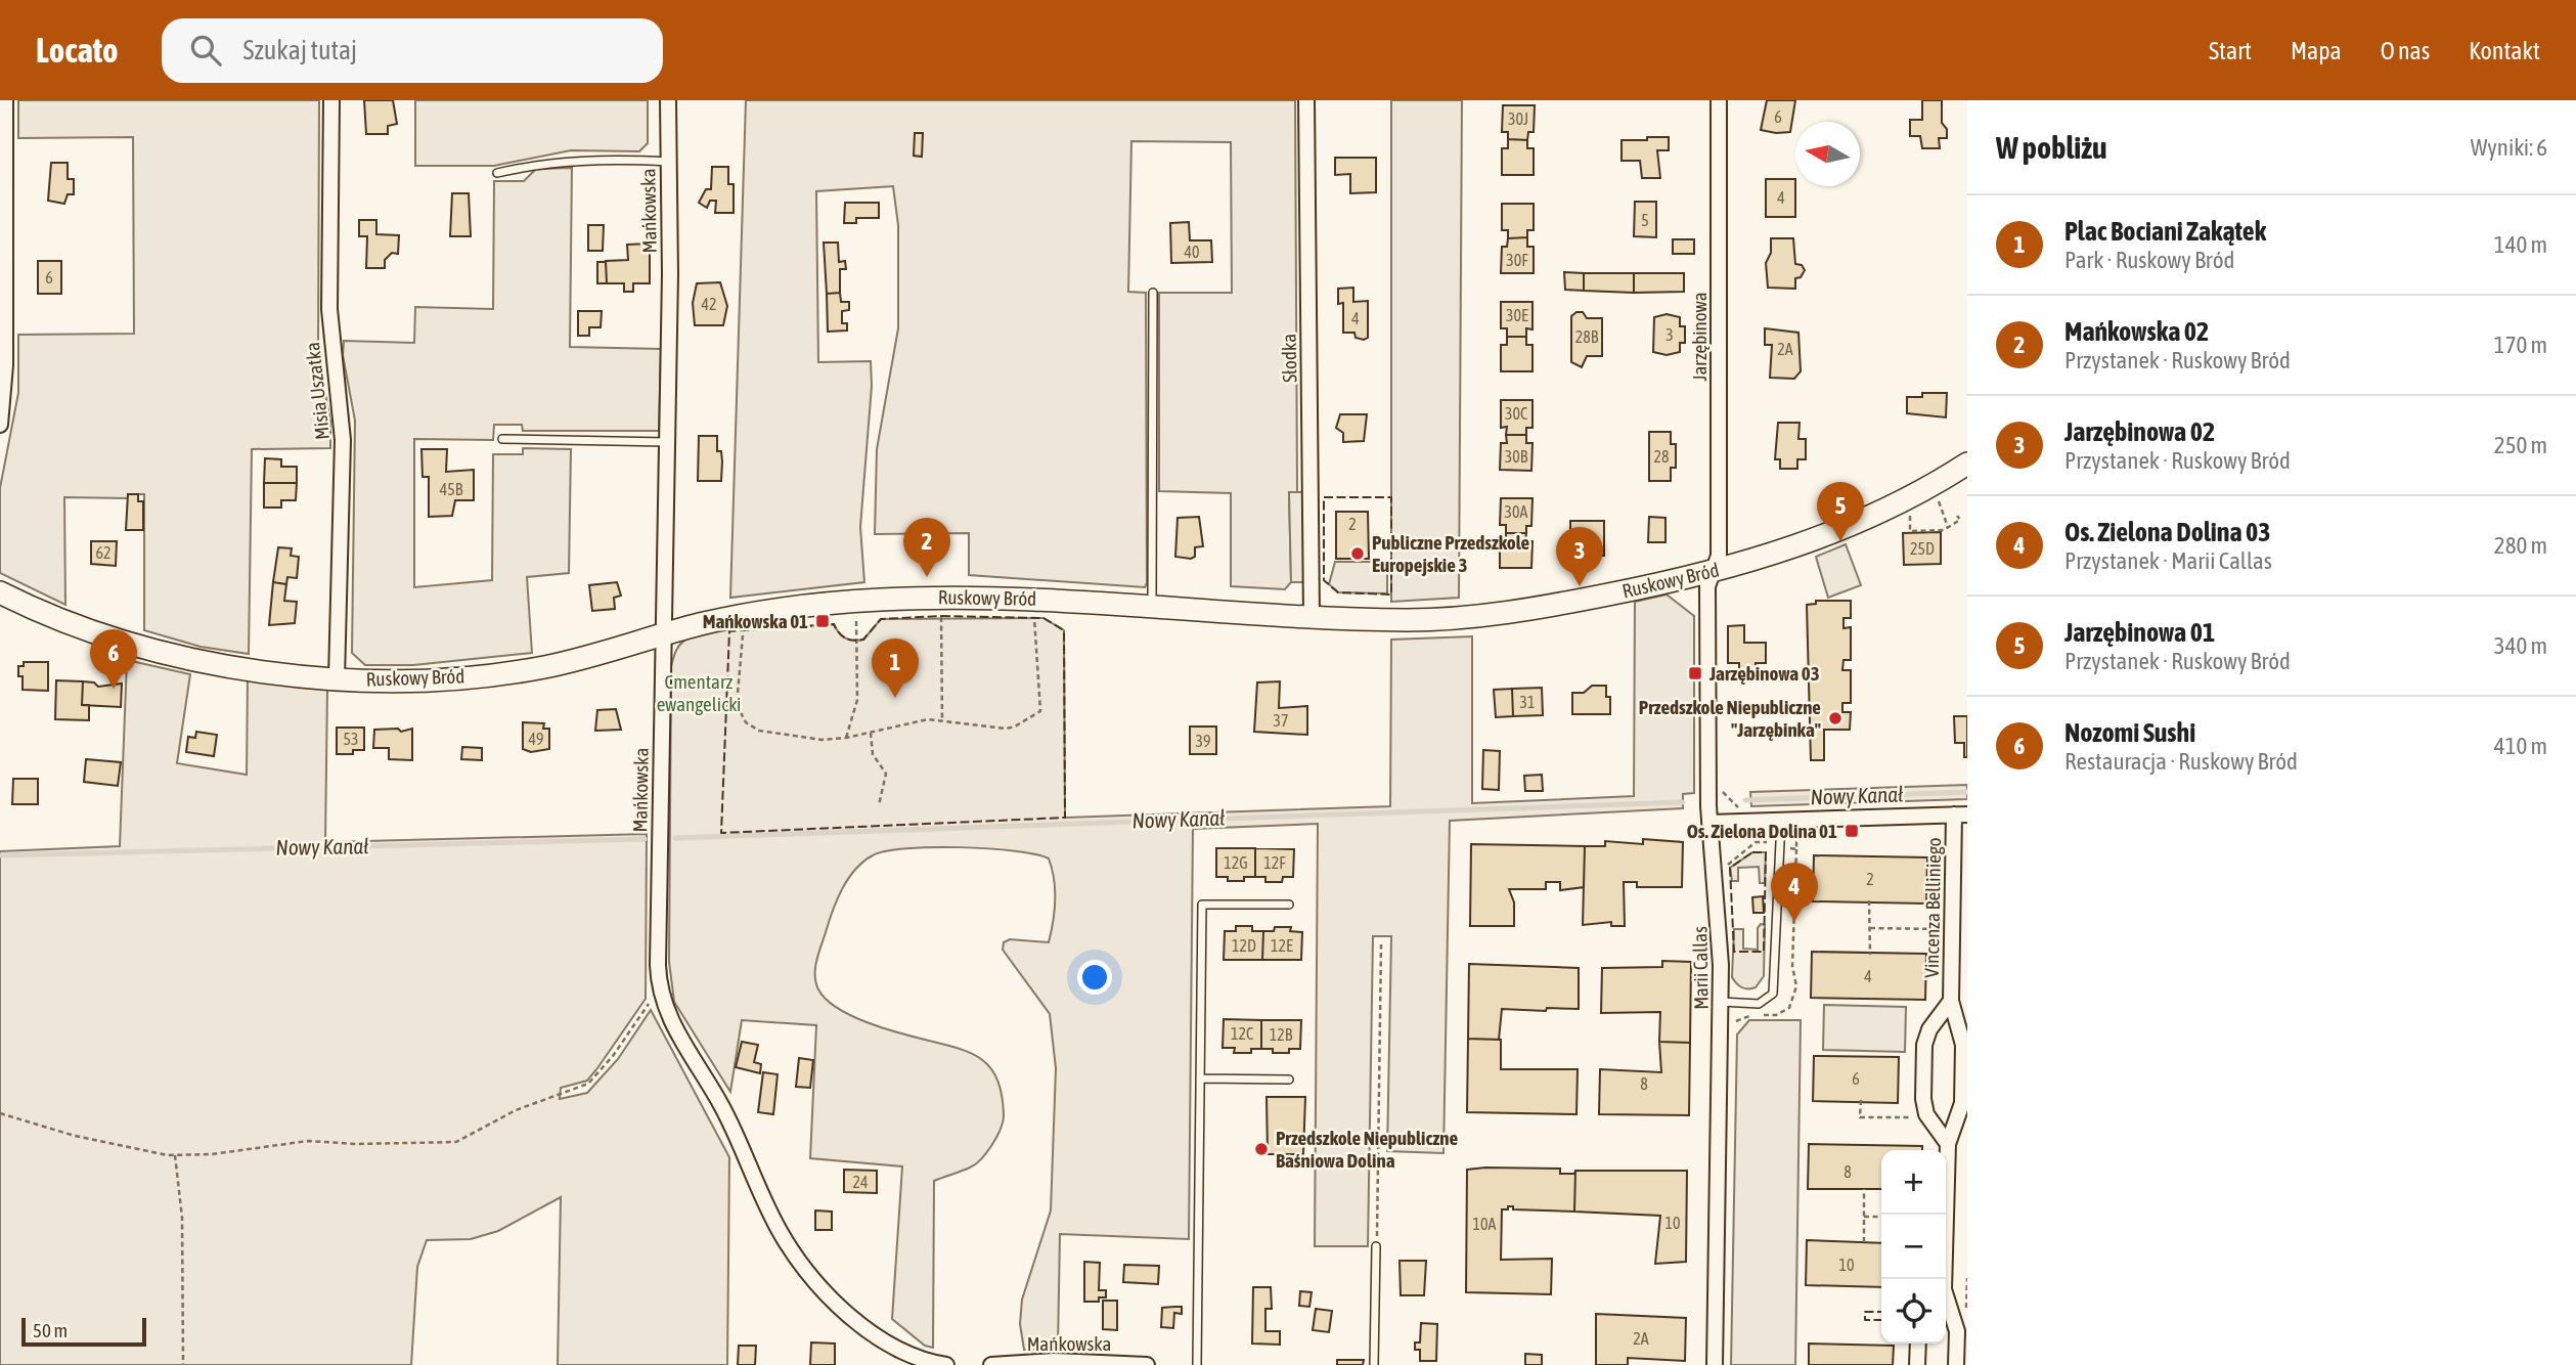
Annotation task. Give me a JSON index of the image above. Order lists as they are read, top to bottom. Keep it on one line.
{"streets":{"street":["Mańkowska","Jarzębinowa","Słodka","Misia Uszatka","Ruskowy Bród","Vincenza Belliniego","Marii Callas"]},"crossings":[["Mańkowska","Ruskowy Bród"],["Jarzębinowa","Ruskowy Bród"],["Jarzębinowa","Marii Callas"],["Słodka","Ruskowy Bród"],["Misia Uszatka","Ruskowy Bród"],["Ruskowy Bród","Marii Callas"]],"water":["Nowy Kanał"],"parks":["Cmentarz ewangelicki"],"places":{"other":["Publiczne Przedszkole Europejskie 3","Przedszkole Niepubliczne \"Jarzębinka\"","Przedszkole Niepubliczne Baśniowa Dolina"],"transit":["Mańkowska 01","Jarzębinowa 03","Os. Zielona Dolina 01"]},"house_numbers":["6","30J","4","5","40","30F","6","42","30E","4","3","28B","2A","30C","30B","28","45B","30A","2","25D","62","31","37","53","49","39","12G","12F","2","12D","12E","4","12C","12B","6","8","8","24","10","10A","10","2A"],"scale_bar":"50 m","north":"left","page":{"header":"Locato","search":"Szukaj tutaj","nav":["Start","Mapa","O nas","Kontakt"],"heading":["W pobliżu","Wyniki: 6"],"list":[{"mark":"1","name":"Plac Bociani Zakątek","note":"Park · Ruskowy Bród","value":"140 m"},{"mark":"2","name":"Mańkowska 02","note":"Przystanek · Ruskowy Bród","value":"170 m"},{"mark":"3","name":"Jarzębinowa 02","note":"Przystanek · Ruskowy Bród","value":"250 m"},{"mark":"4","name":"Os. Zielona Dolina 03","note":"Przystanek · Marii Callas","value":"280 m"},{"mark":"5","name":"Jarzębinowa 01","note":"Przystanek · Ruskowy Bród","value":"340 m"},{"mark":"6","name":"Nozomi Sushi","note":"Restauracja · Ruskowy Bród","value":"410 m"}],"pins":["5","2","3","6","1","4"],"map_buttons":["+","−"],"scale":"50 m"}}
